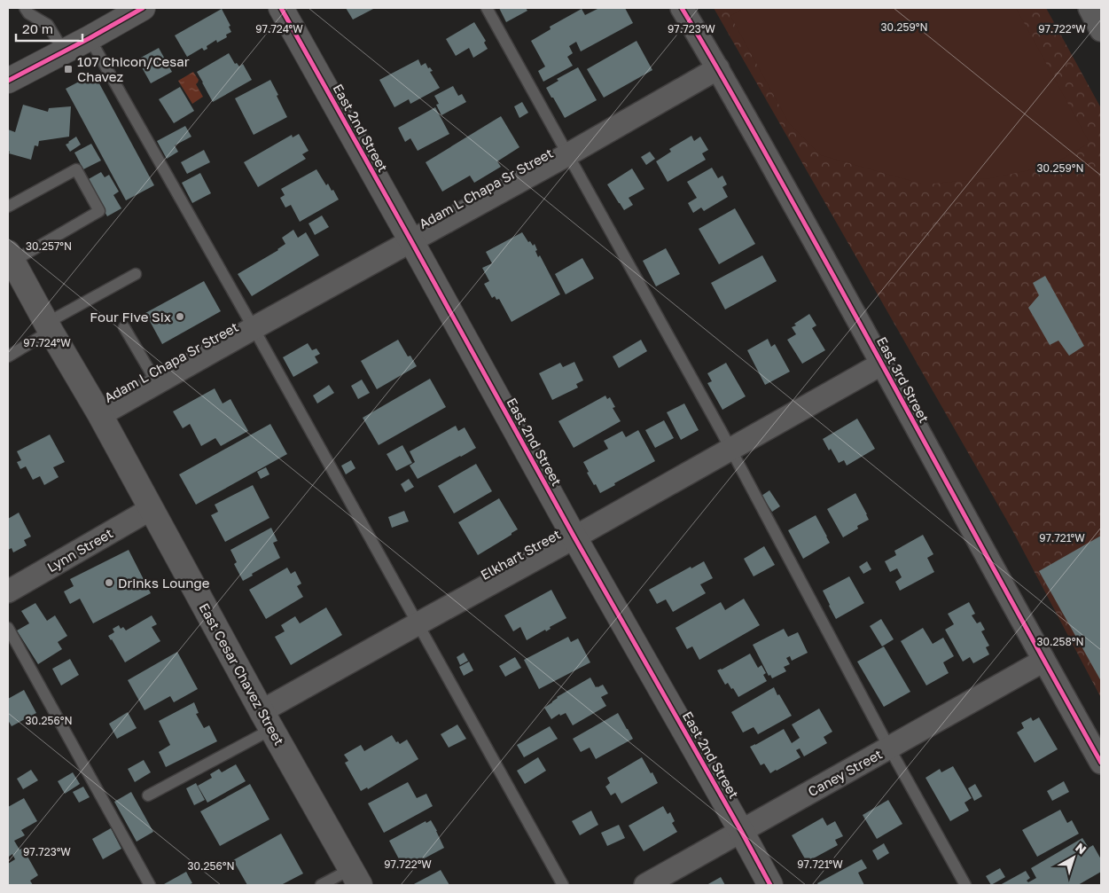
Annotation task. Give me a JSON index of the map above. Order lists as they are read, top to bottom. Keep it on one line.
{"streets":{"street":["East 2nd Street","Adam L Chapa Sr Street","East 3rd Street","Lynn Street","Elkhart Street","East Cesar Chavez Street","Caney Street"]},"crossings":[["East 2nd Street","Adam L Chapa Sr Street"],["East 2nd Street","Elkhart Street"],["East 2nd Street","Caney Street"],["Adam L Chapa Sr Street","East 3rd Street"],["Adam L Chapa Sr Street","East Cesar Chavez Street"],["East 3rd Street","Elkhart Street"],["East 3rd Street","Caney Street"],["Lynn Street","East Cesar Chavez Street"],["Elkhart Street","East Cesar Chavez Street"]],"places":{"transit":["107 Chicon/Cesar Chavez"],"other":["Four Five Six","Drinks Lounge"]},"scale_bar":"20 m","north":"top right","coordinates":["30.259°N","97.724°W","97.723°W","97.722°W","30.257°N","97.721°W","30.258°N","30.256°N"]}
